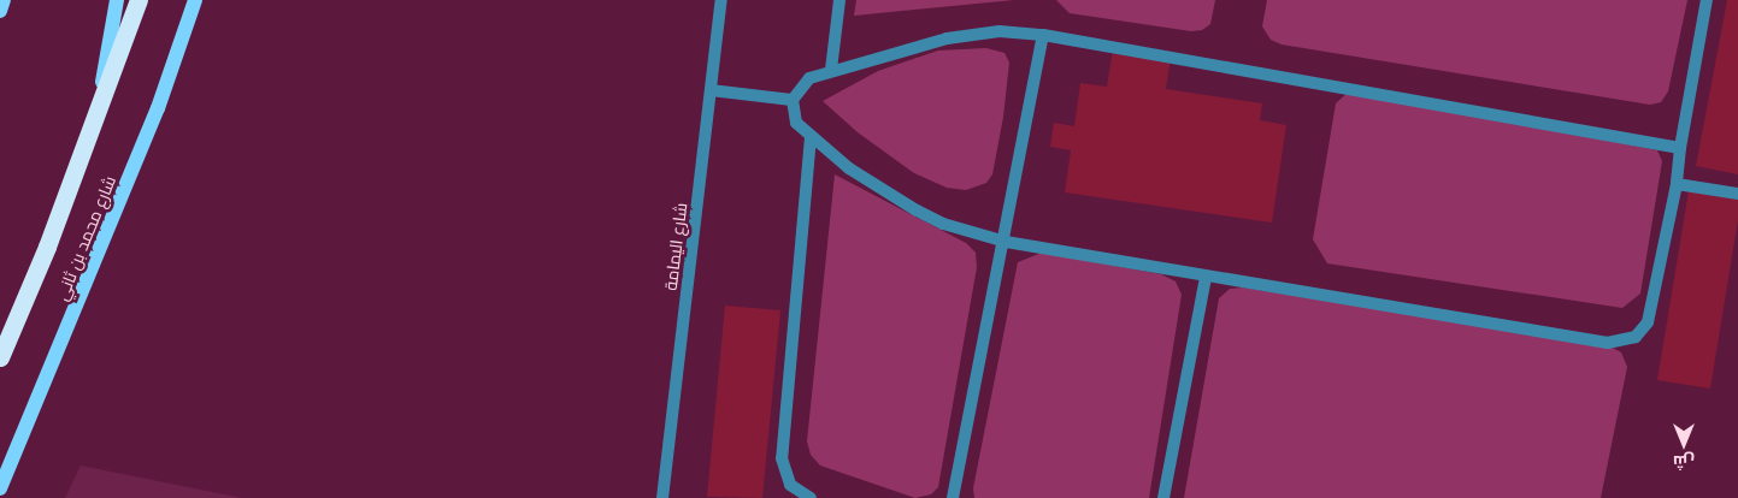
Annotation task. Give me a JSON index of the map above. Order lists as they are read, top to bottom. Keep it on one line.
{"streets":{"main road":["شارع محمد بن ثاني"],"street":["شارع اليمامة"]},"north":"bottom"}
